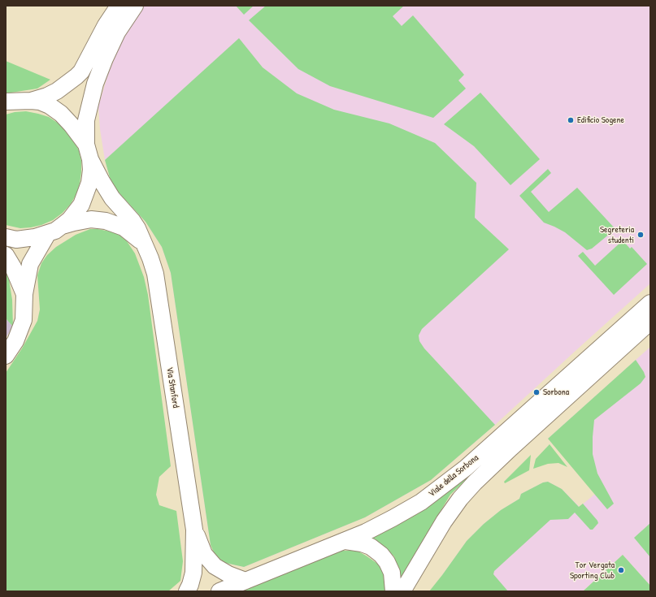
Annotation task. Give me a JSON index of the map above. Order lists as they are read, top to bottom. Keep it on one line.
{"streets":{"street":["Via Stanford","Viale della Sorbona"]},"crossings":[["Via Stanford","Viale della Sorbona"]],"places":["Edificio Sogene","Segreteria studenti","Sorbona","Tor Vergata Sporting Club"]}
